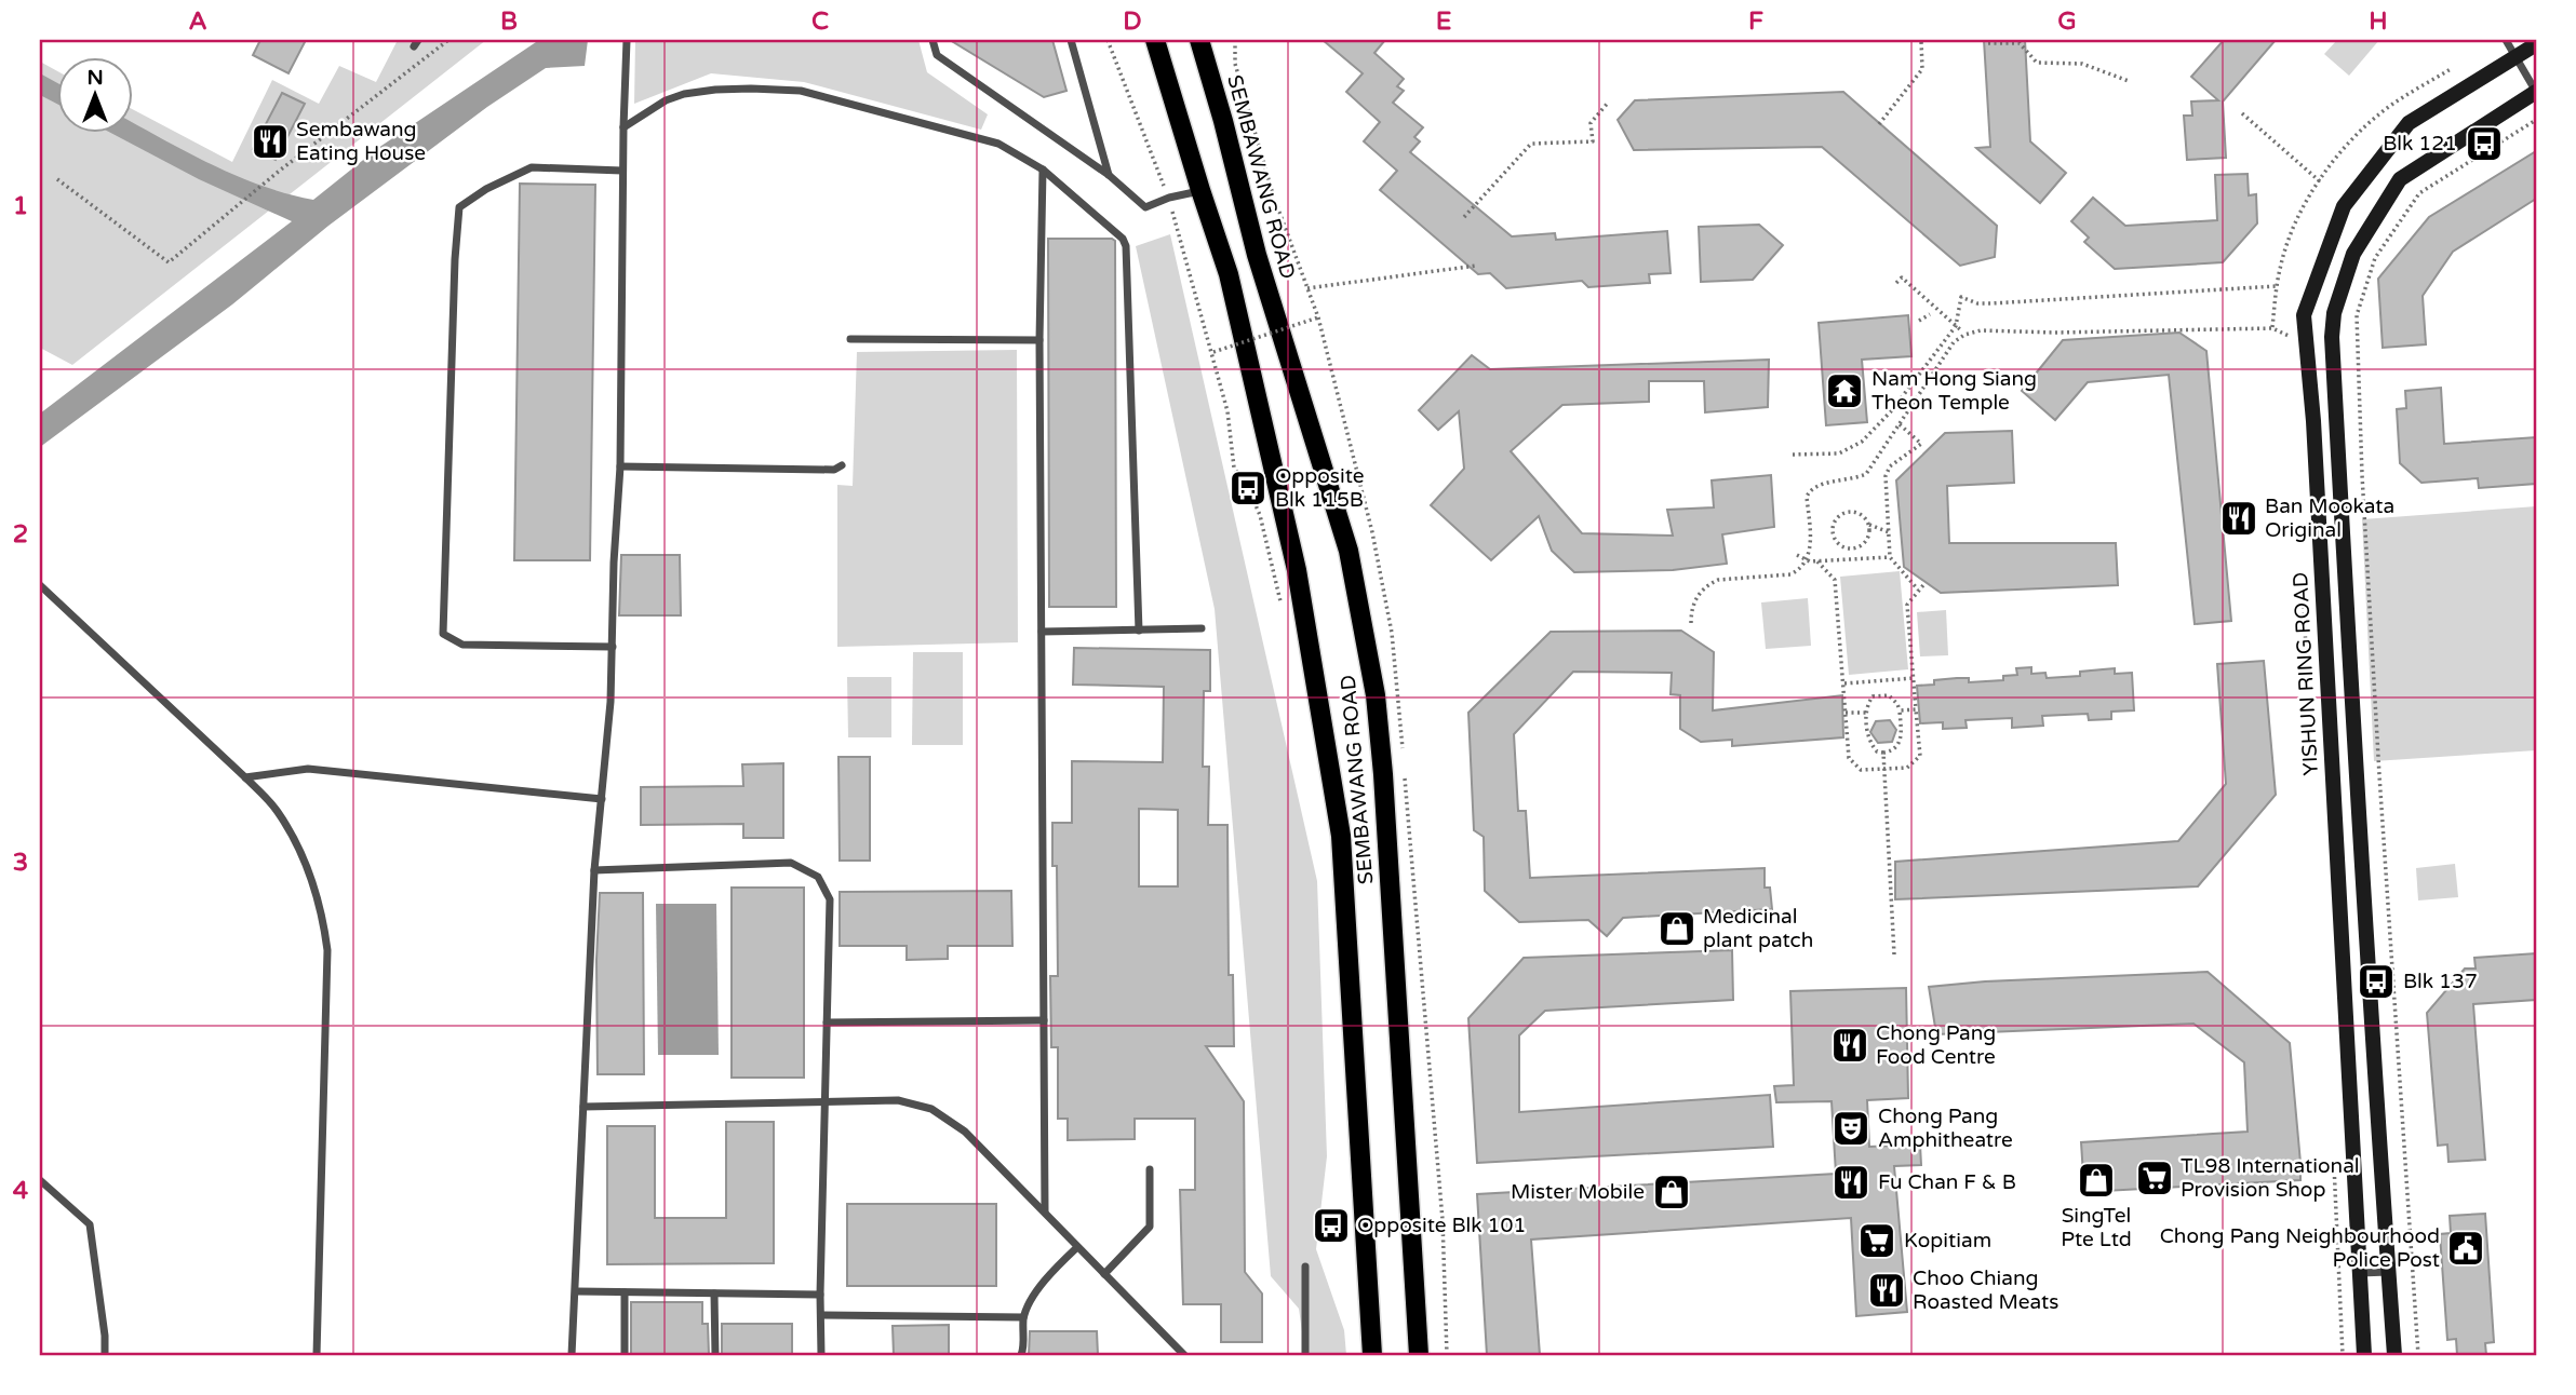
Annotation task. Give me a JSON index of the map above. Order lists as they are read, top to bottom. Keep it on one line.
{"streets":{"main road":["SEMBAWANG ROAD","YISHUN RING ROAD"]},"places":{"restaurant":["Sembawang Eating House","Ban Mookata Original","Chong Pang Food Centre","Fu Chan F & B","Choo Chiang Roasted Meats"],"bus stop":["Blk 121","Opposite Blk 115B","Blk 137","Opposite Blk 101"],"temple":["Nam Hong Siang Theon Temple"],"shop":["Medicinal plant patch","SingTel Pte Ltd","Mister Mobile"],"theatre":["Chong Pang Amphitheatre"],"supermarket":["TL98 International Provision Shop","Kopitiam"],"public building":["Chong Pang Neighbourhood Police Post"]},"north":"top","grid":{"columns":["A","B","C","D","E","F","G","H"],"rows":["1","2","3","4"]}}
